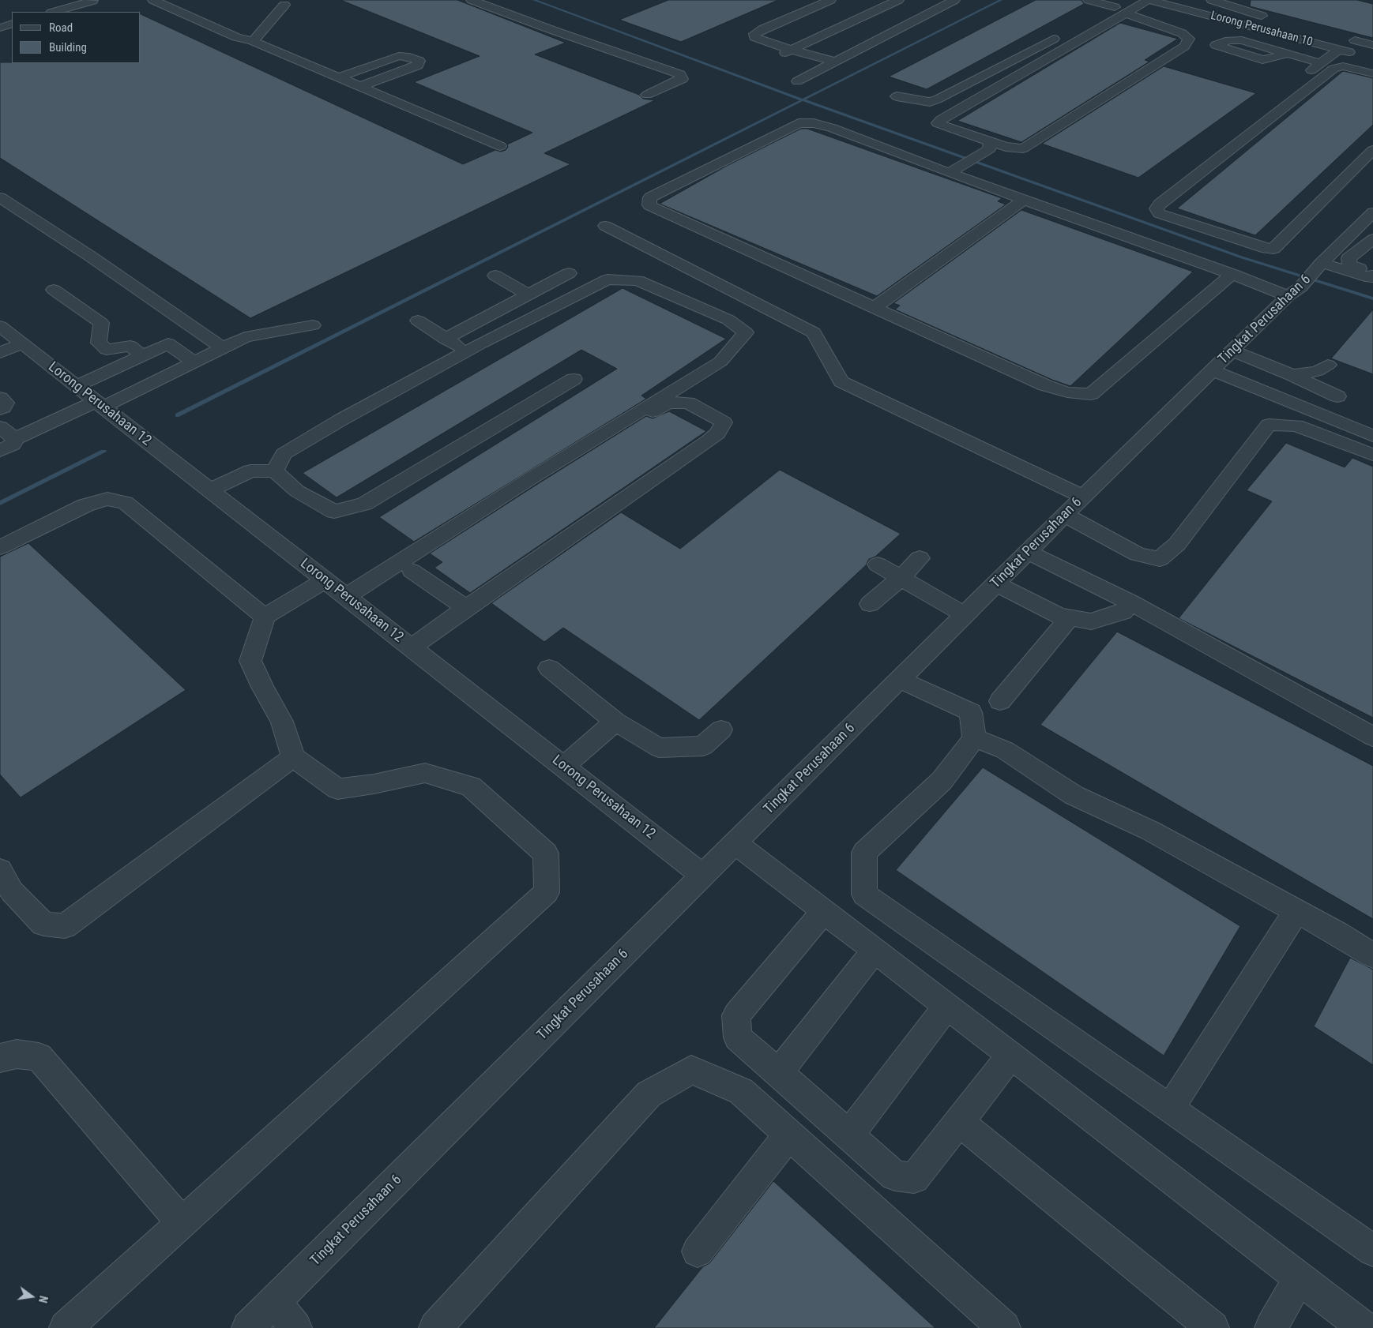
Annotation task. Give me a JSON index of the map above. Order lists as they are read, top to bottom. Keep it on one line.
{"streets":{"street":["Lorong Perusahaan 10","Tingkat Perusahaan 6","Lorong Perusahaan 12"]},"crossings":[["Tingkat Perusahaan 6","Lorong Perusahaan 12"]],"legend":["Road","Building"],"north":"right"}
